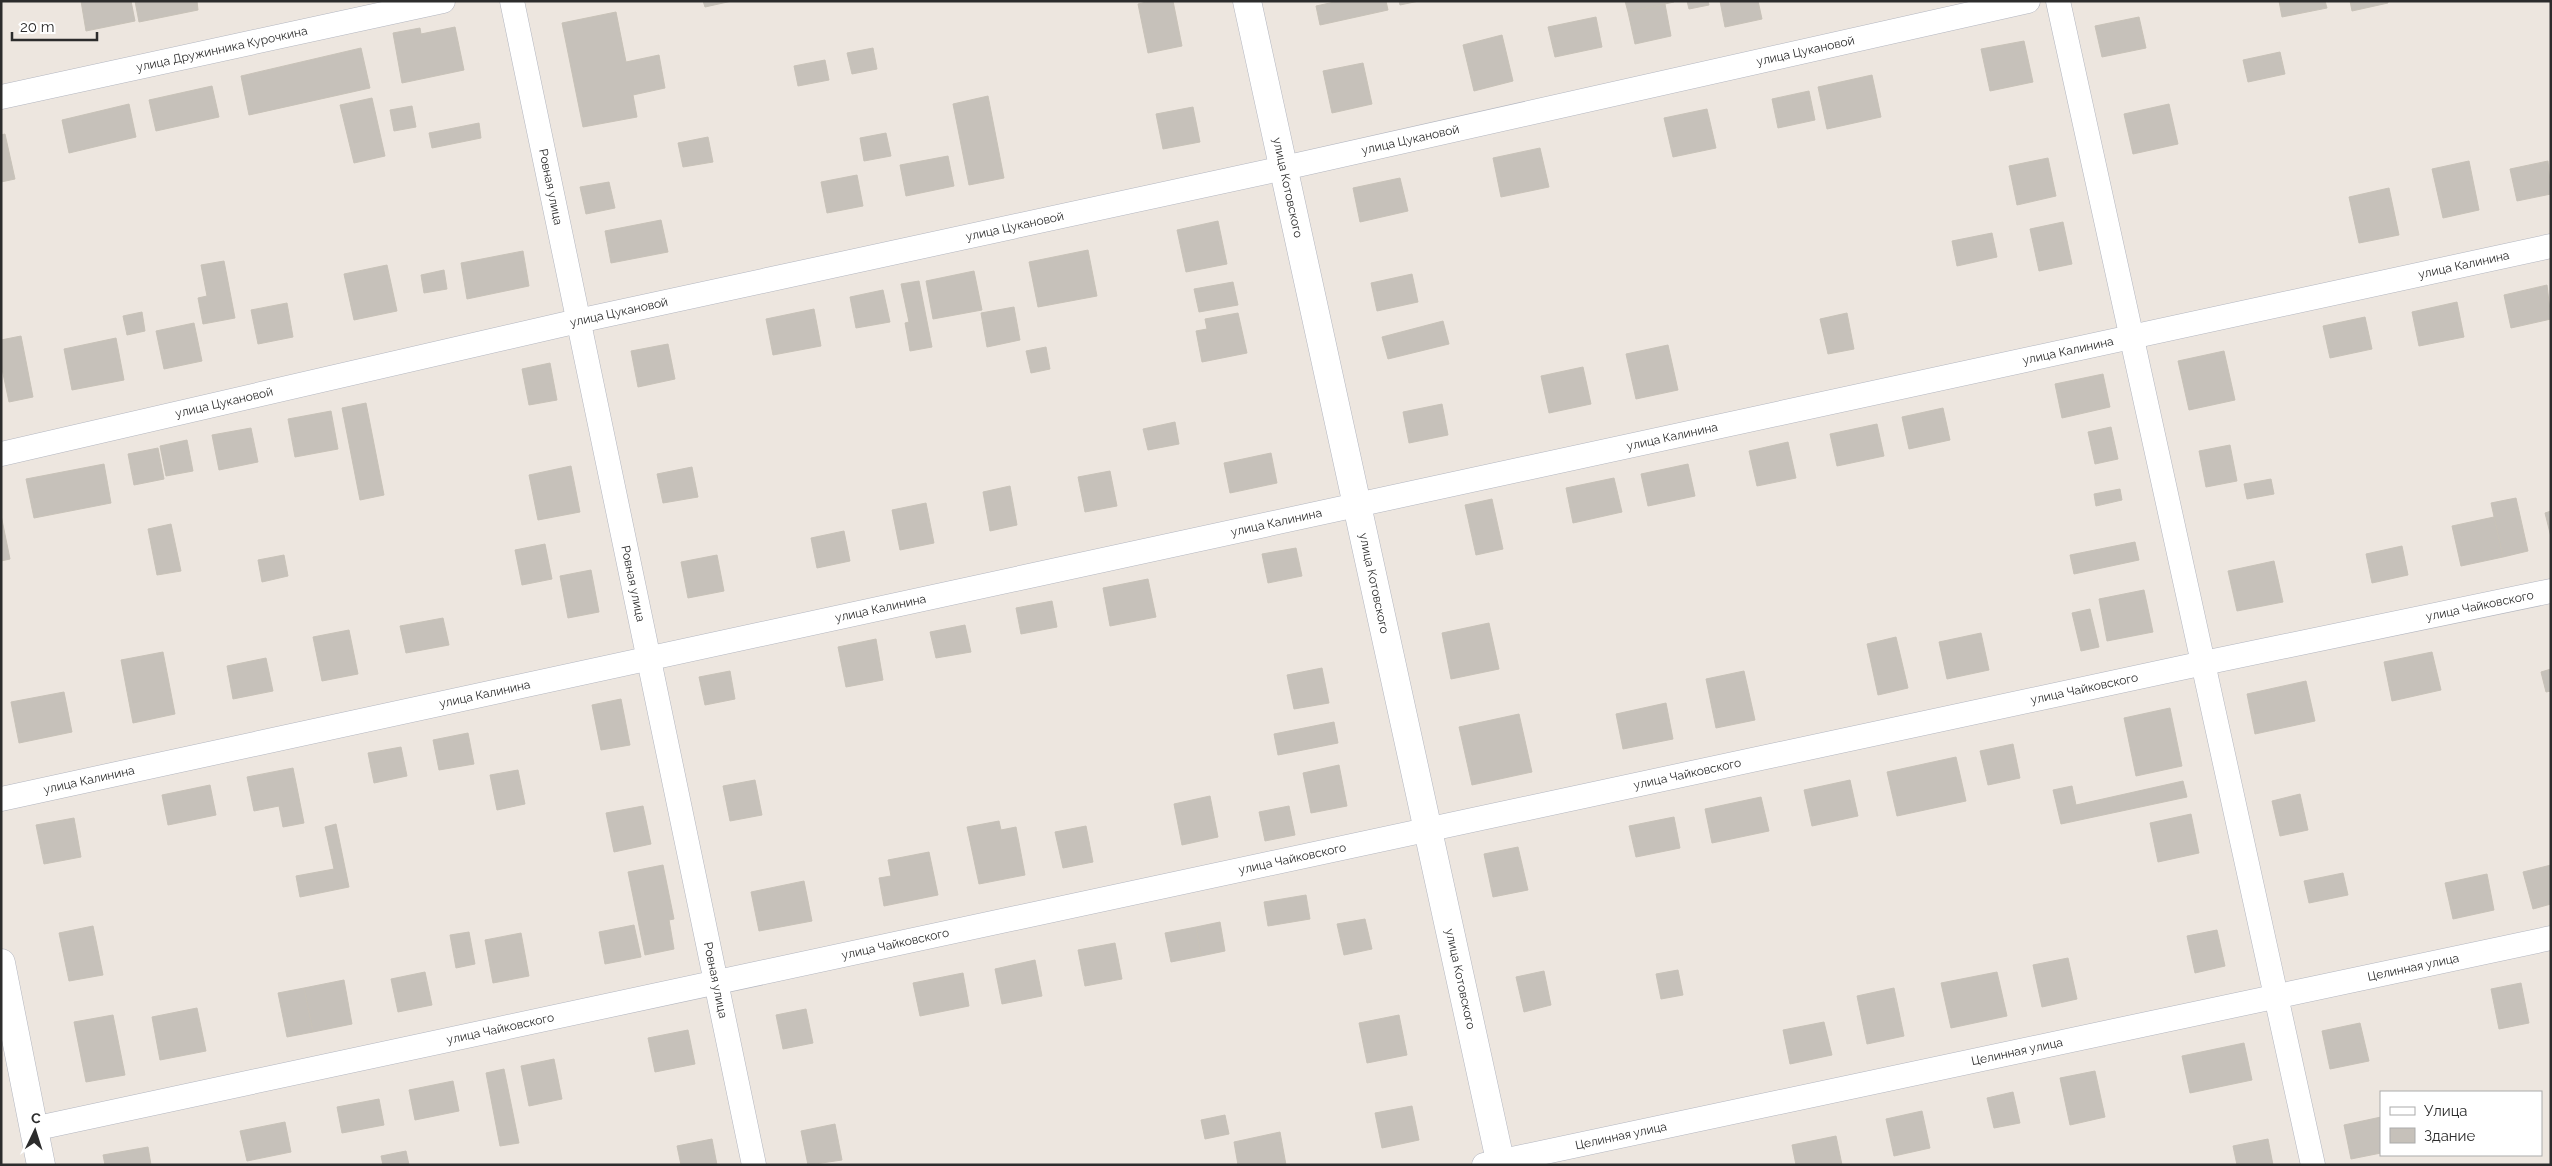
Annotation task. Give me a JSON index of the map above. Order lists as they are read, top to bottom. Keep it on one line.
{"streets":{"street":["улица Дружинника Курочкина","улица Цукановой","Ровная улица","улица Котовского","улица Калинина","улица Чайковского","Целинная улица"]},"crossings":[["улица Цукановой","Ровная улица"],["улица Цукановой","улица Котовского"],["Ровная улица","улица Калинина"],["Ровная улица","улица Чайковского"],["улица Котовского","улица Калинина"],["улица Котовского","улица Чайковского"],["улица Котовского","Целинная улица"]],"legend":["Улица","Здание"],"scale_bar":"20 m","north":"top"}
